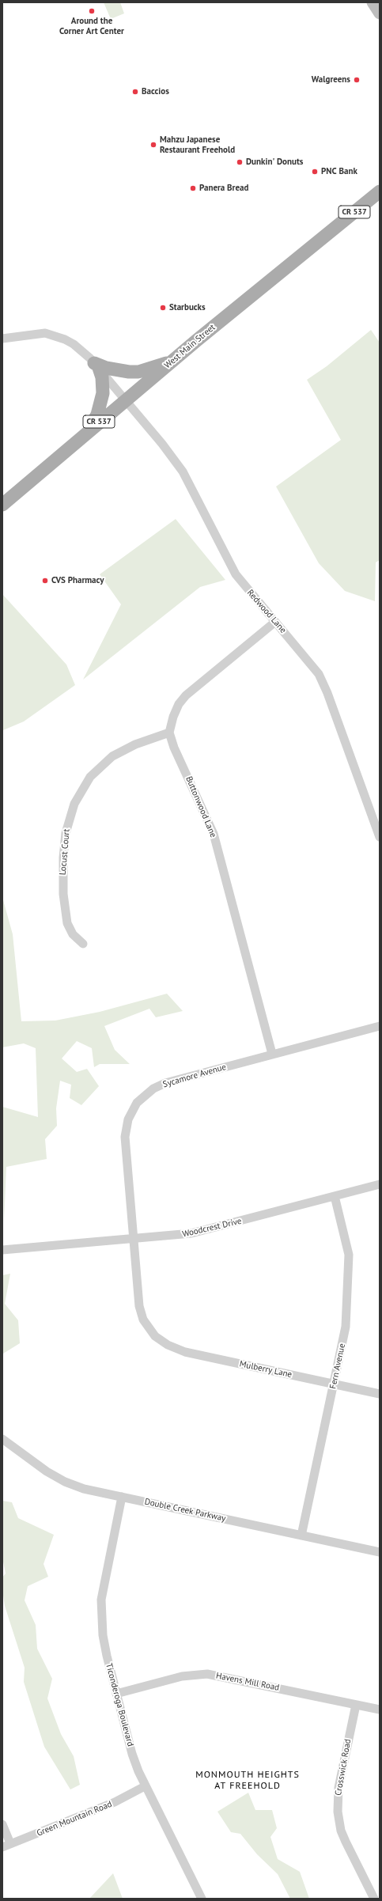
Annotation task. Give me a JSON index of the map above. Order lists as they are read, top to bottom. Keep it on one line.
{"streets":{"main road":["CR 537","West Main Street"],"street":["Redwood Lane","Buttonwood Lane","Locust Court","Sycamore Avenue","Woodcrest Drive","Fern Avenue","Mulberry Lane","Double Creek Parkway","Havens Mill Road","Ticonderoga Boulevard","Crosswick Road","Green Mountain Road"]},"crossings":[["West Main Street","Redwood Lane"],["Buttonwood Lane","Locust Court"],["Buttonwood Lane","Sycamore Avenue"],["Sycamore Avenue","Woodcrest Drive"],["Sycamore Avenue","Mulberry Lane"],["Woodcrest Drive","Fern Avenue"],["Fern Avenue","Mulberry Lane"],["Fern Avenue","Double Creek Parkway"],["Double Creek Parkway","Ticonderoga Boulevard"],["Havens Mill Road","Ticonderoga Boulevard"],["Havens Mill Road","Crosswick Road"],["Ticonderoga Boulevard","Green Mountain Road"]],"districts":["MONMOUTH HEIGHTS AT FREEHOLD"],"places":["Around the Corner Art Center","Walgreens","Baccios","Mahzu Japanese Restaurant Freehold","Dunkin' Donuts","PNC Bank","Panera Bread","Starbucks","CVS Pharmacy"]}
